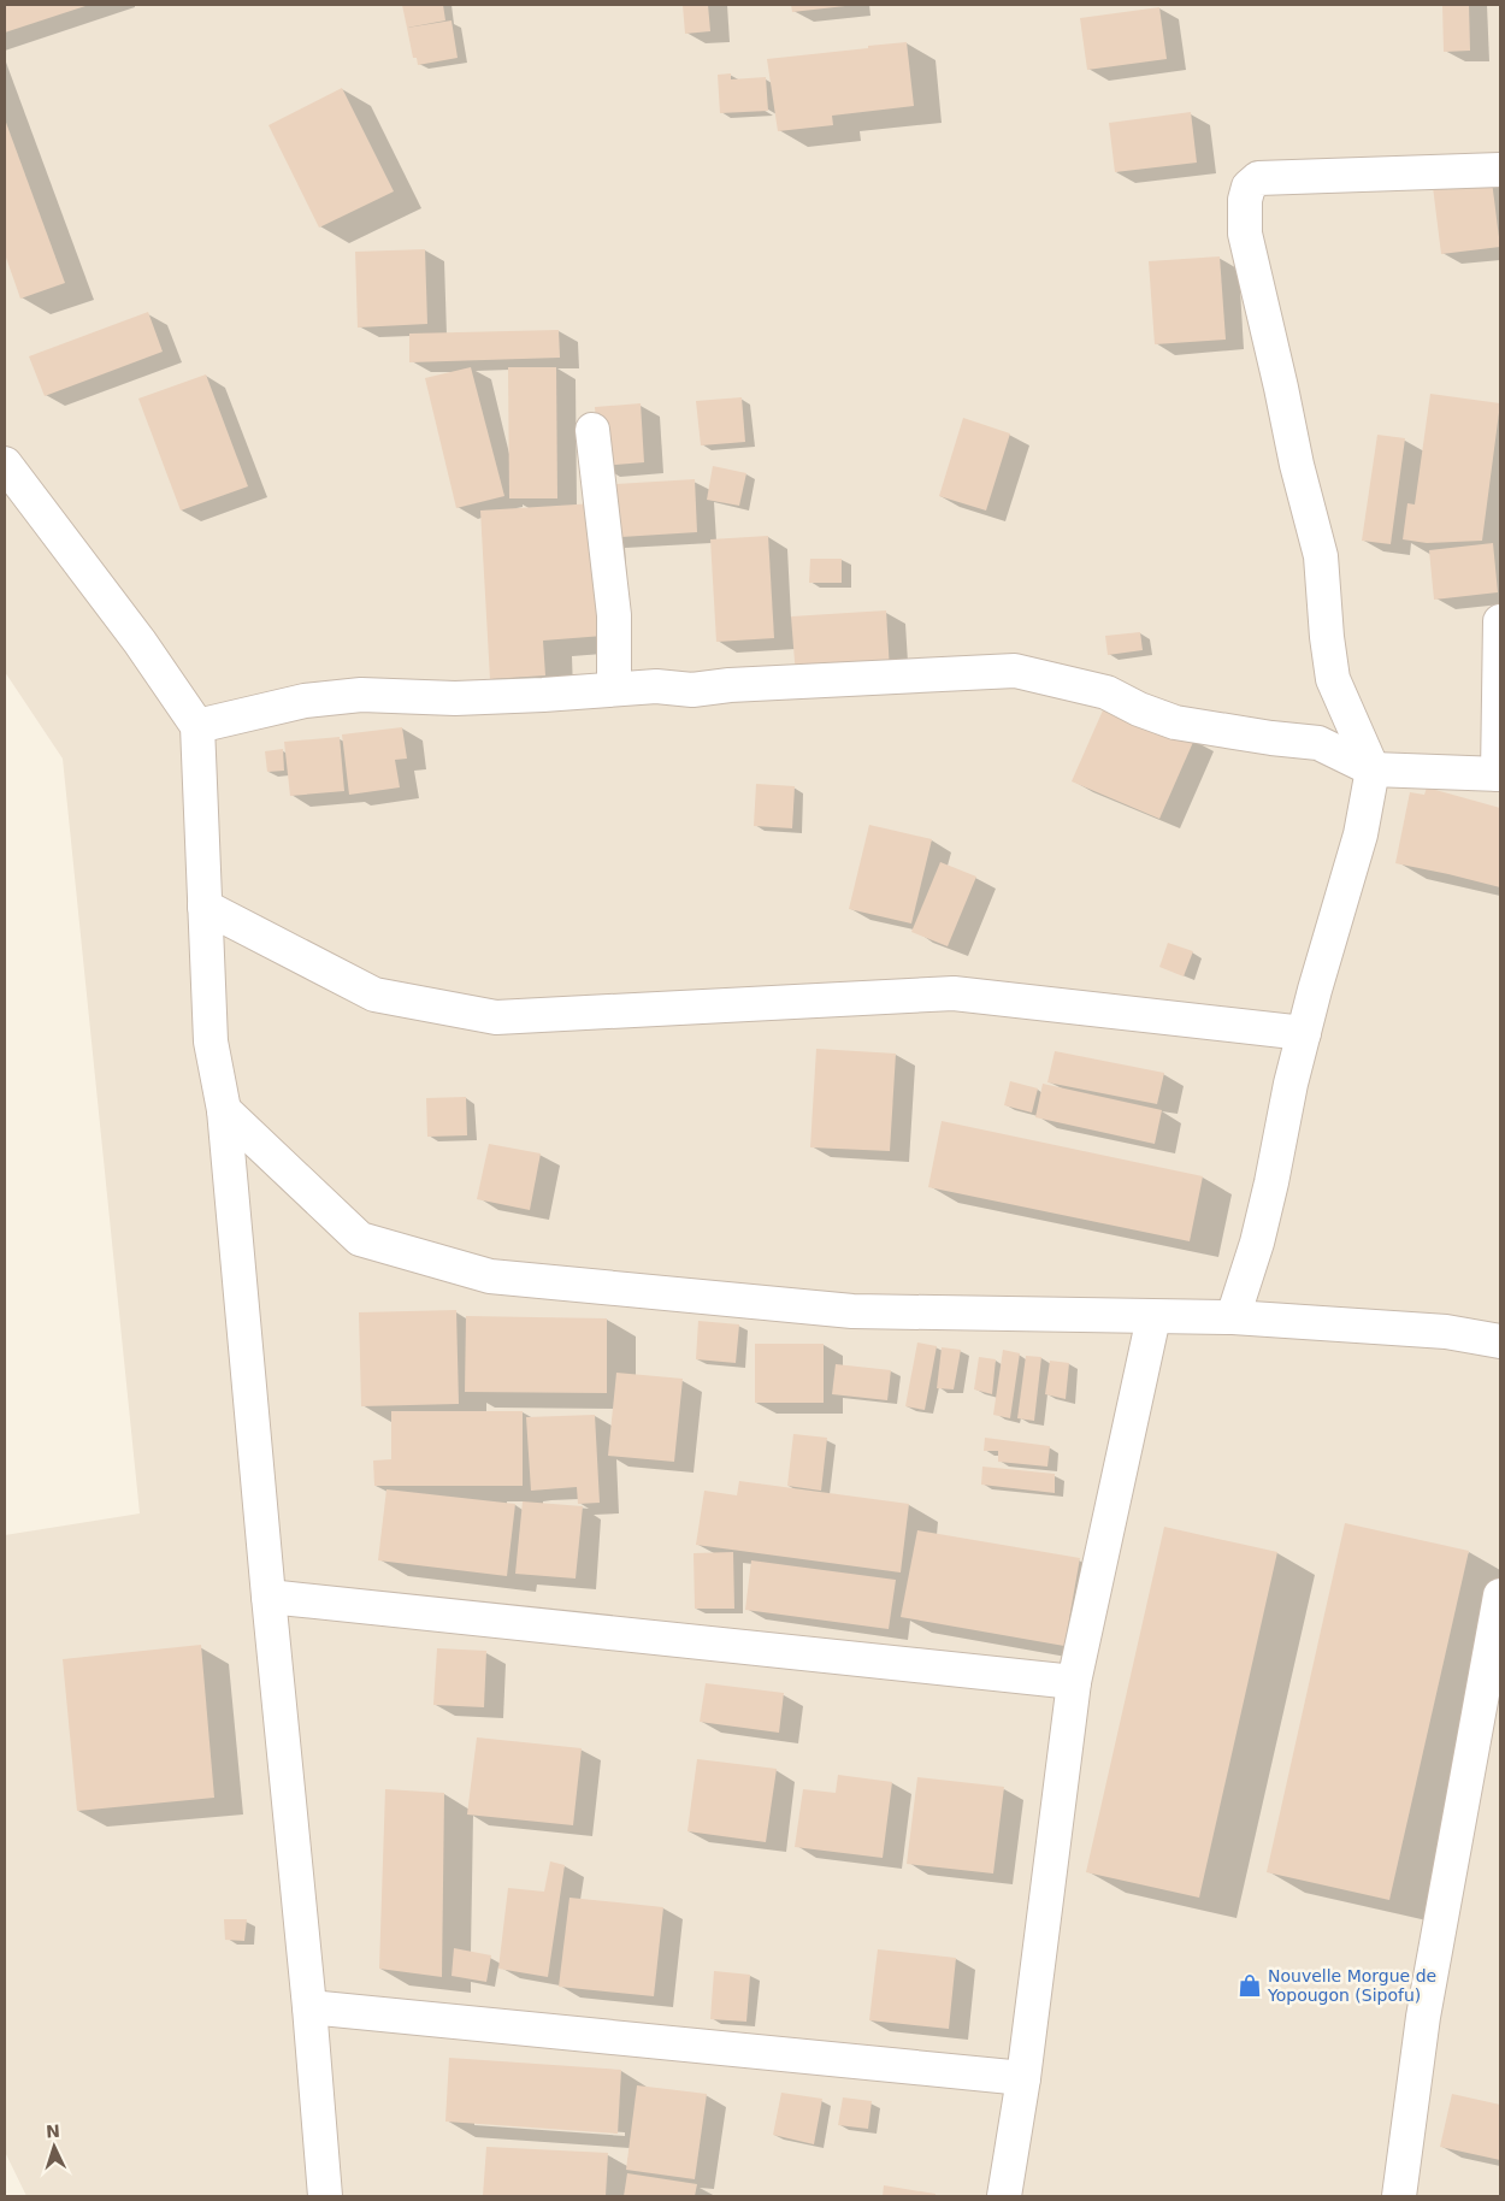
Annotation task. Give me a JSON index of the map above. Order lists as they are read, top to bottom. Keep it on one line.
{"places":{"shop":["Nouvelle Morgue de Yopougon (Sipofu)"]},"north":"top"}
